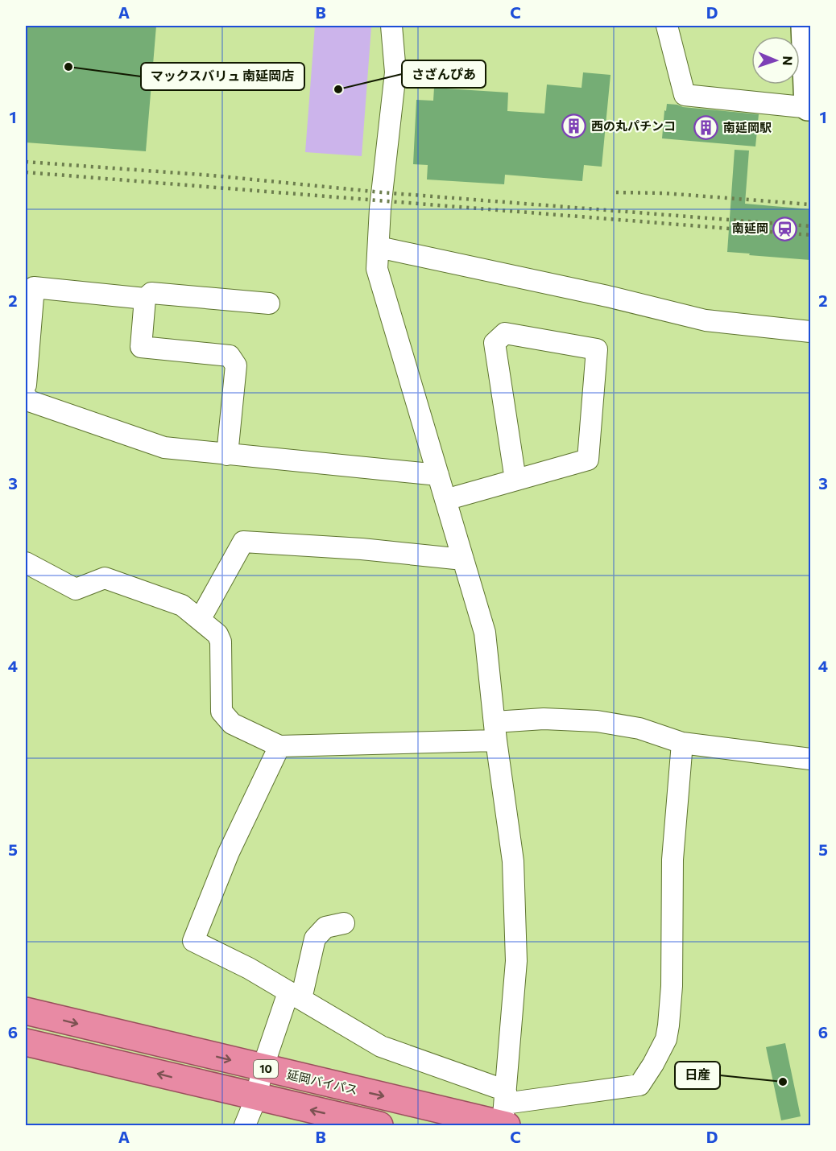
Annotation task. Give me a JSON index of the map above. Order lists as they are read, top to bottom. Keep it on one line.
{"streets":{"highway":["10","延岡バイパス"]},"places":{"other":["マックスバリュ 南延岡店","さざんぴあ","日産"],"building":["西の丸パチンコ","南延岡駅"],"station":["南延岡"]},"north":"right","grid":{"columns":["A","B","C","D"],"rows":["1","2","3","4","5","6"]}}
